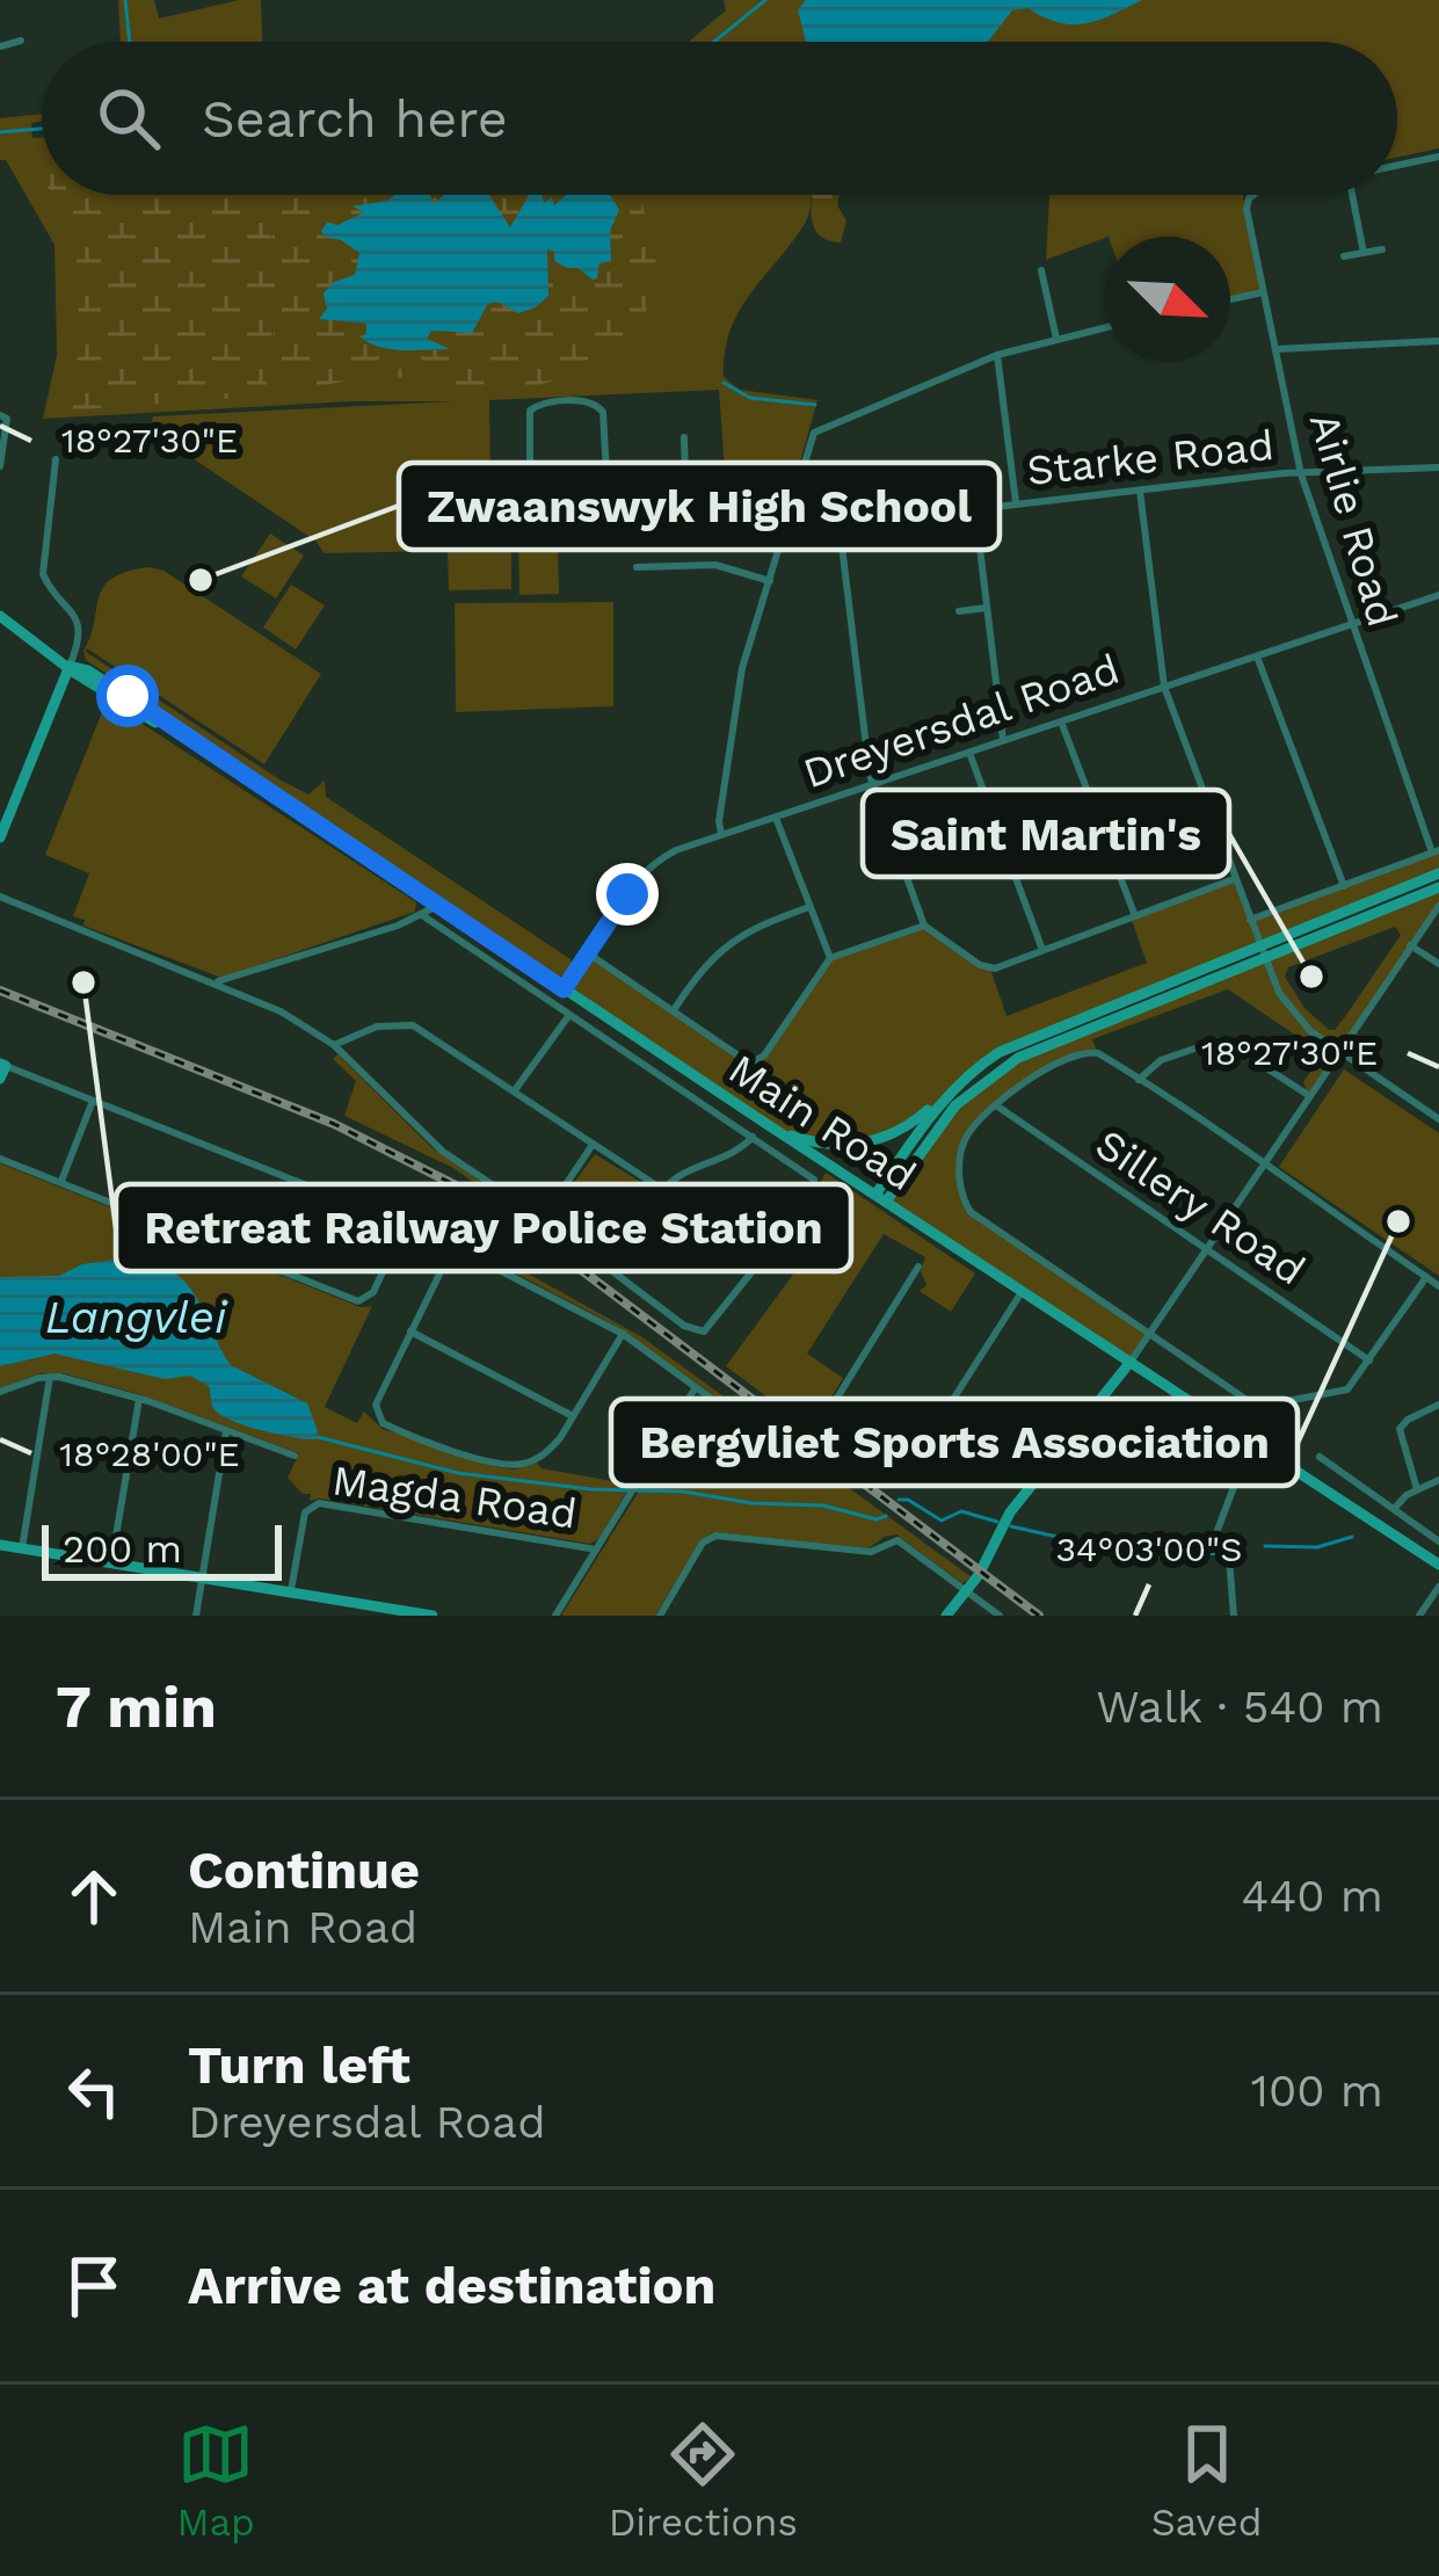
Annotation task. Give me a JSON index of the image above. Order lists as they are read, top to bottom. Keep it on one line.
{"streets":{"main road":["Main Road"],"street":["Starke Road","Airlie Road","Dreyersdal Road","Sillery Road","Magda Road"]},"crossings":[["Starke Road","Airlie Road"],["Airlie Road","Dreyersdal Road"],["Dreyersdal Road","Main Road"]],"water":["Langvlei"],"places":["Zwaanswyk High School","Saint Martin's","Retreat Railway Police Station","Bergvliet Sports Association"],"scale_bar":"200 m","north":"bottom right","page":{"search":"Search here","scale":"200 m","heading":["7 min","Walk · 540 m"],"list":[["Continue","Main Road","440 m"],["Turn left","Dreyersdal Road","100 m"],"Arrive at destination"],"nav":["Map","Directions","Saved"]},"coordinates":["18°27'30\"E","18°28'00\"E","34°03'00\"S"]}
